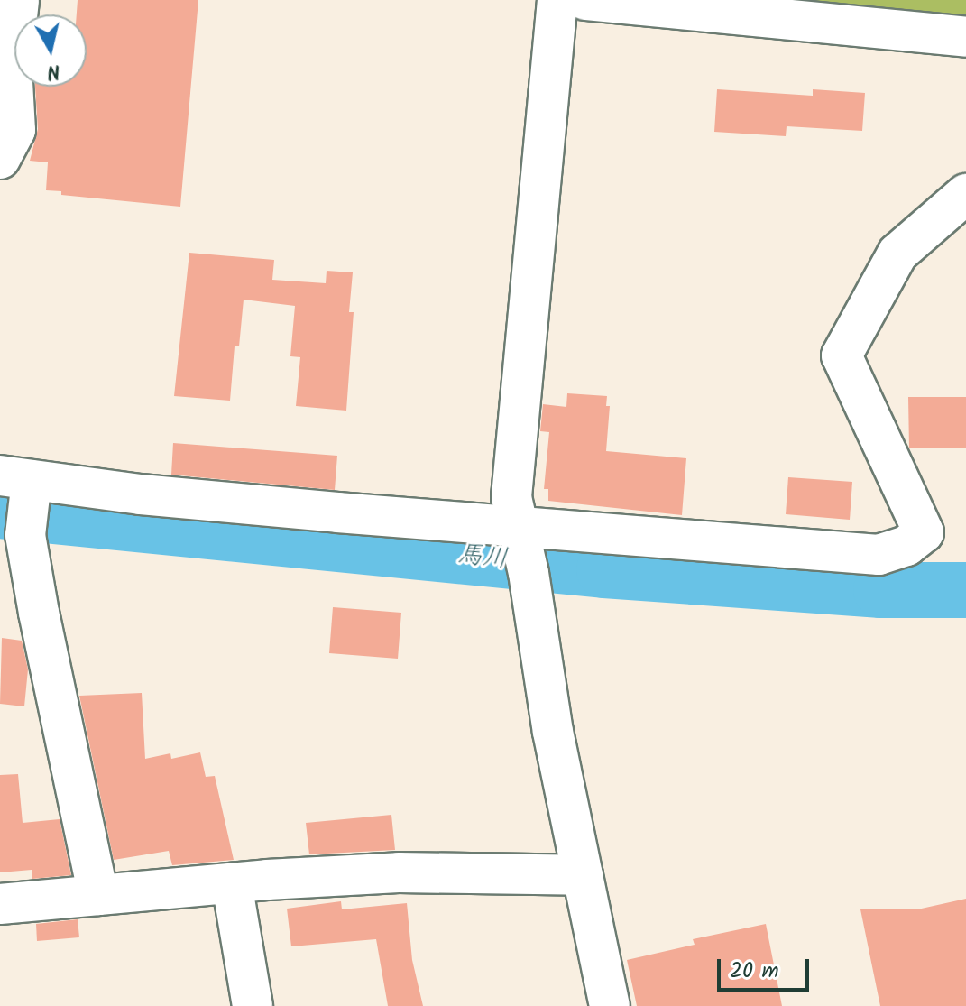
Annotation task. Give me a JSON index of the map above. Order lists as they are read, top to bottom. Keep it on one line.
{"water":["馬川"],"scale_bar":"20 m","north":"bottom"}
